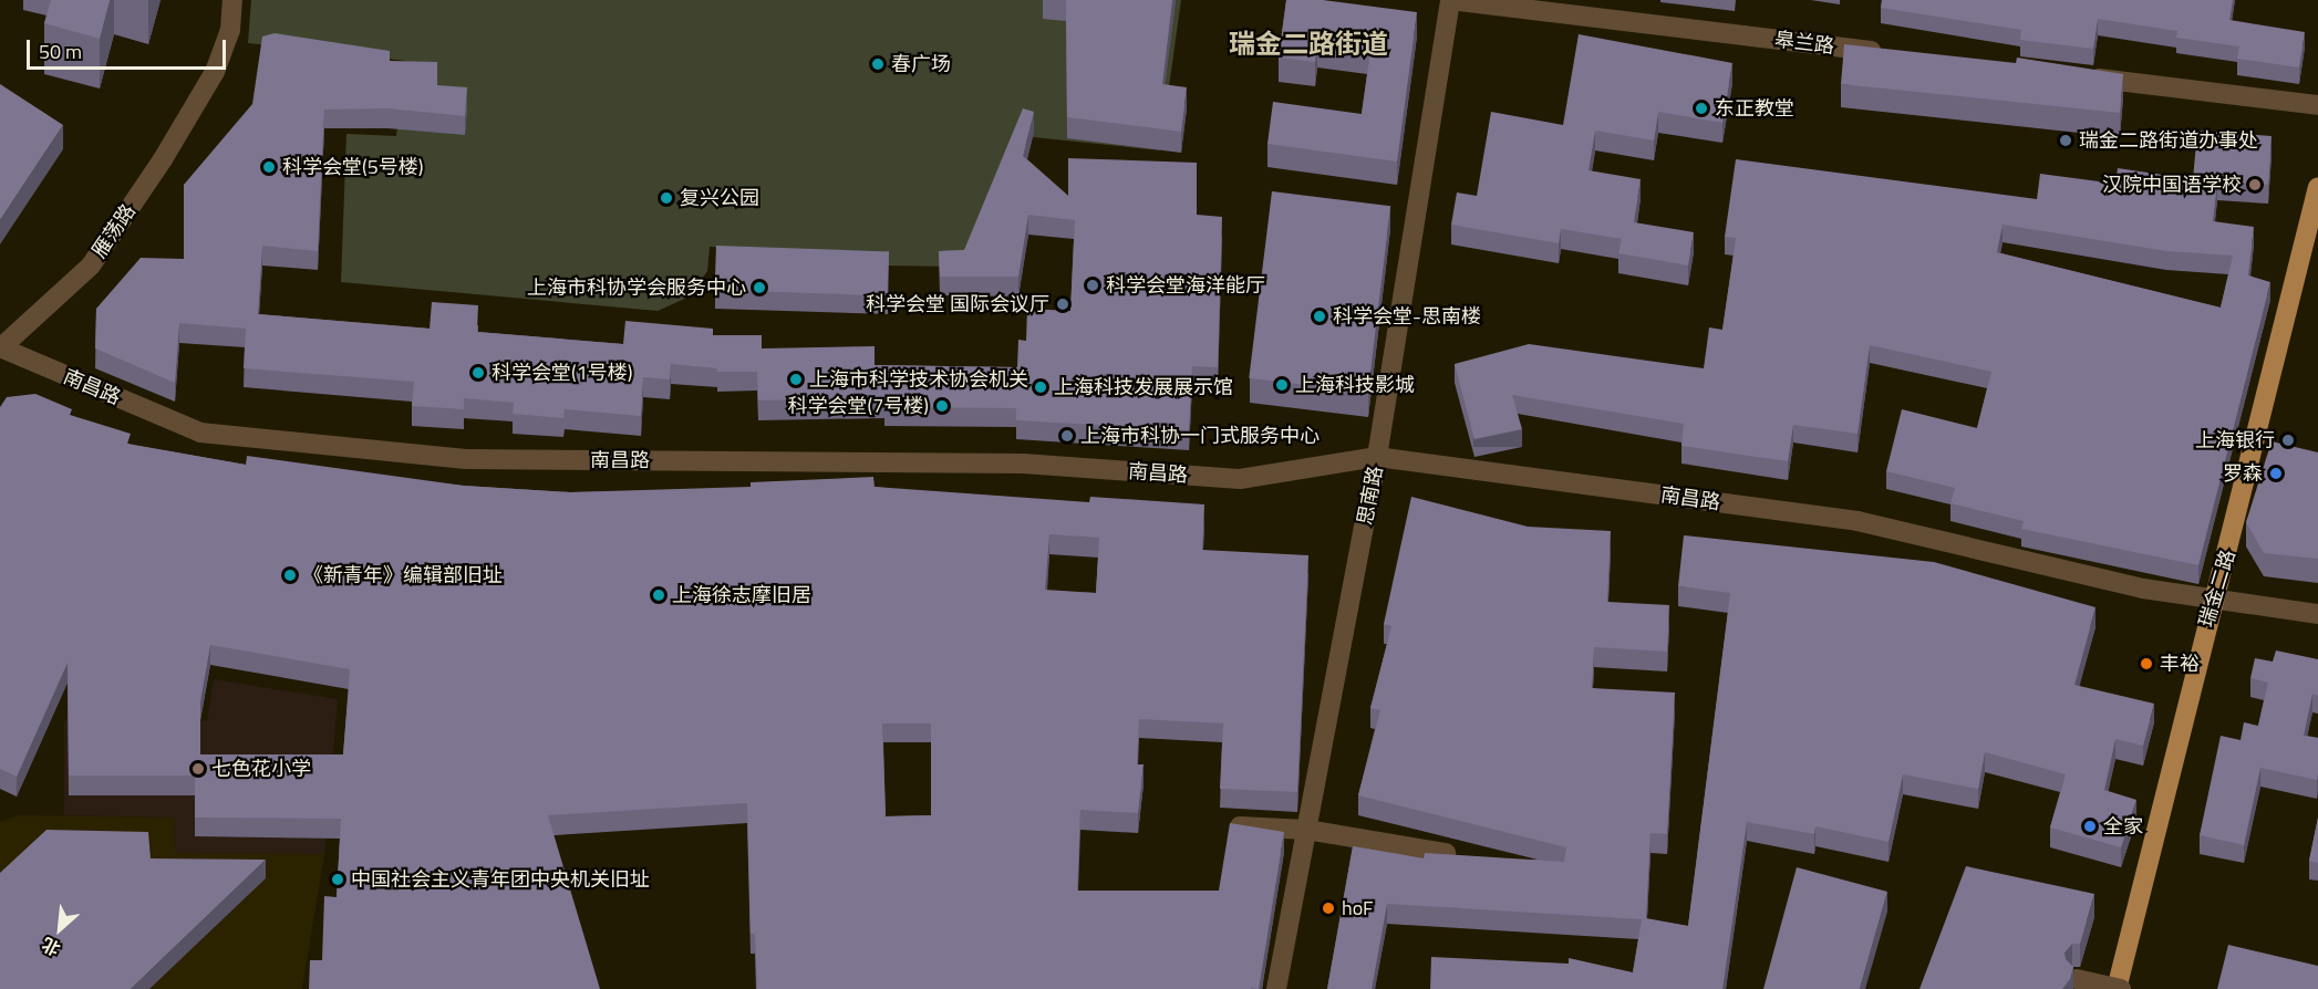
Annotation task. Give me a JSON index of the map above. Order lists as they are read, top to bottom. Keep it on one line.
{"streets":{"main road":["瑞金二路"],"street":["皋兰路","雁荡路","南昌路","思南路"]},"crossings":[["皋兰路","思南路"],["雁荡路","南昌路"],["南昌路","思南路"],["南昌路","瑞金二路"]],"districts":["瑞金二路街道"],"places":["春广场","东正教堂","瑞金二路街道办事处","科学会堂(5号楼)","汉院中国语学校","复兴公园","科学会堂海洋能厅","上海市科协学会服务中心","科学会堂 国际会议厅","科学会堂-思南楼","科学会堂(1号楼)","上海市科学技术协会机关","上海科技影城","上海科技发展展示馆","科学会堂(7号楼)","上海市科协一门式服务中心","上海银行","罗森","《新青年》编辑部旧址","上海徐志摩旧居","丰裕","七色花小学","全家","中国社会主义青年团中央机关旧址","hoF"],"scale_bar":"50 m","north":"bottom left"}
